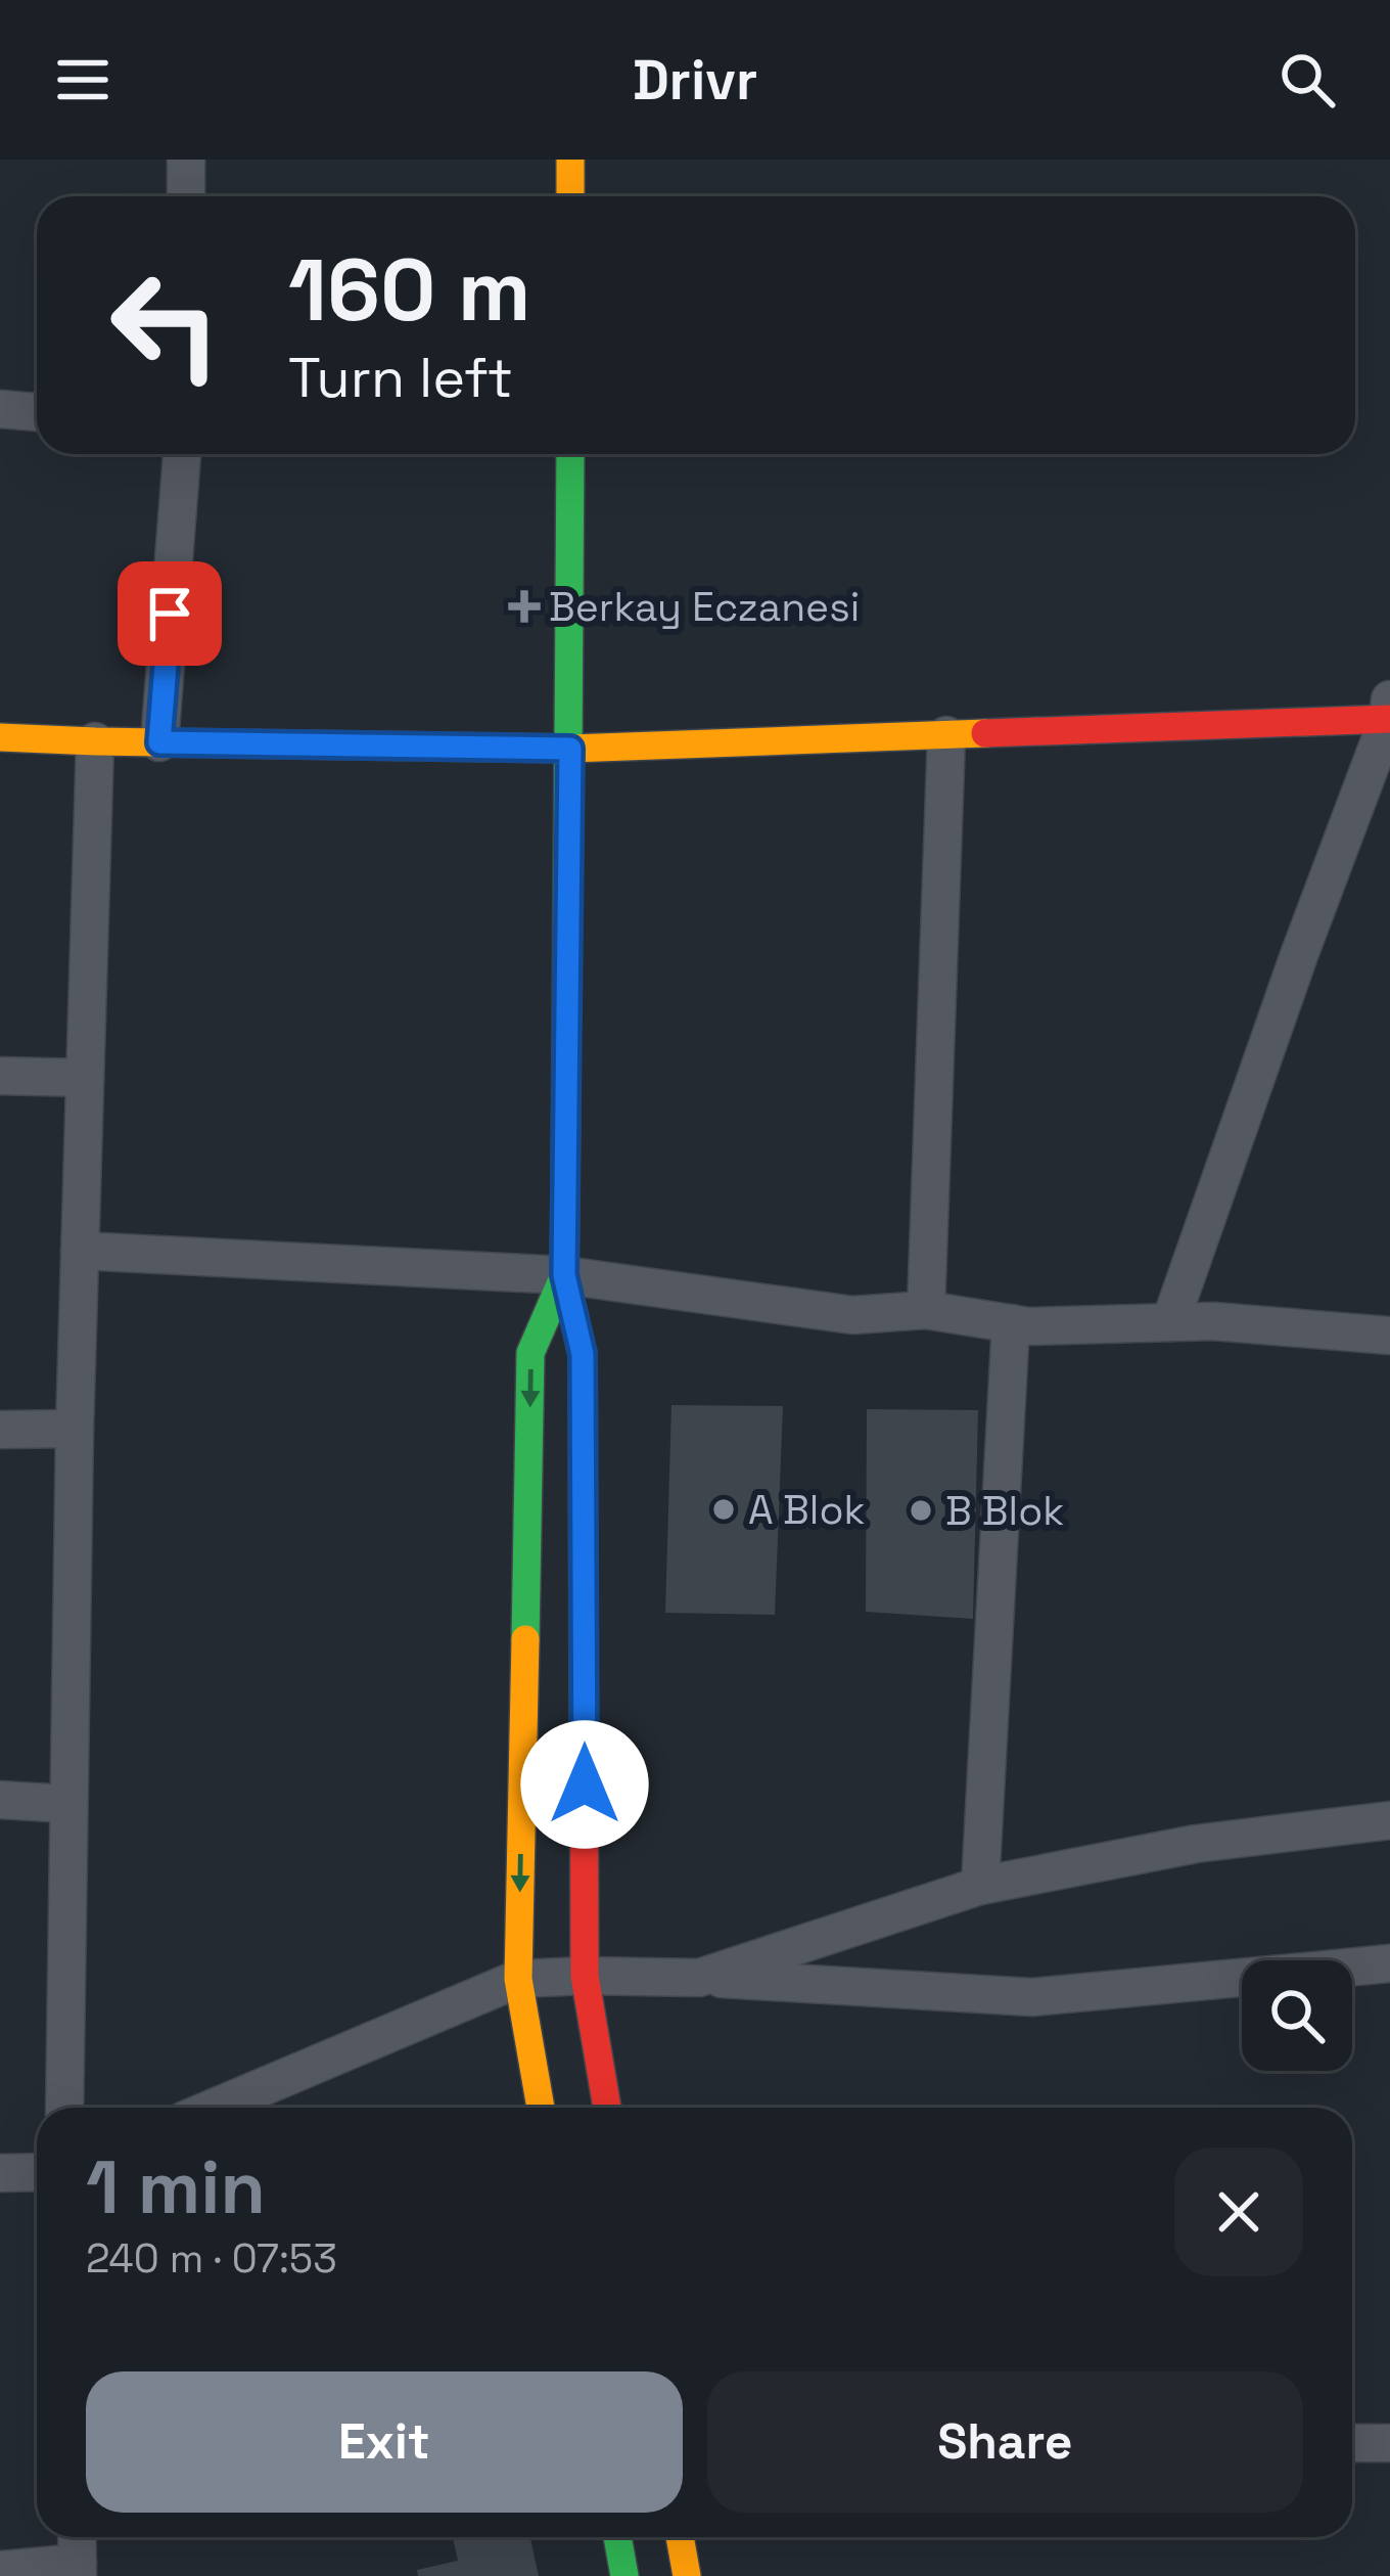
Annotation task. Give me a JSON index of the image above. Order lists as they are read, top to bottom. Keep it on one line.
{"places":{"health":["Berkay Eczanesi"],"other":["A Blok","B Blok"]},"page":{"header":"Drivr","turn":["160 m","Turn left"],"heading":["1 min","240 m · 07:53"],"buttons":["Exit","Share"]}}
